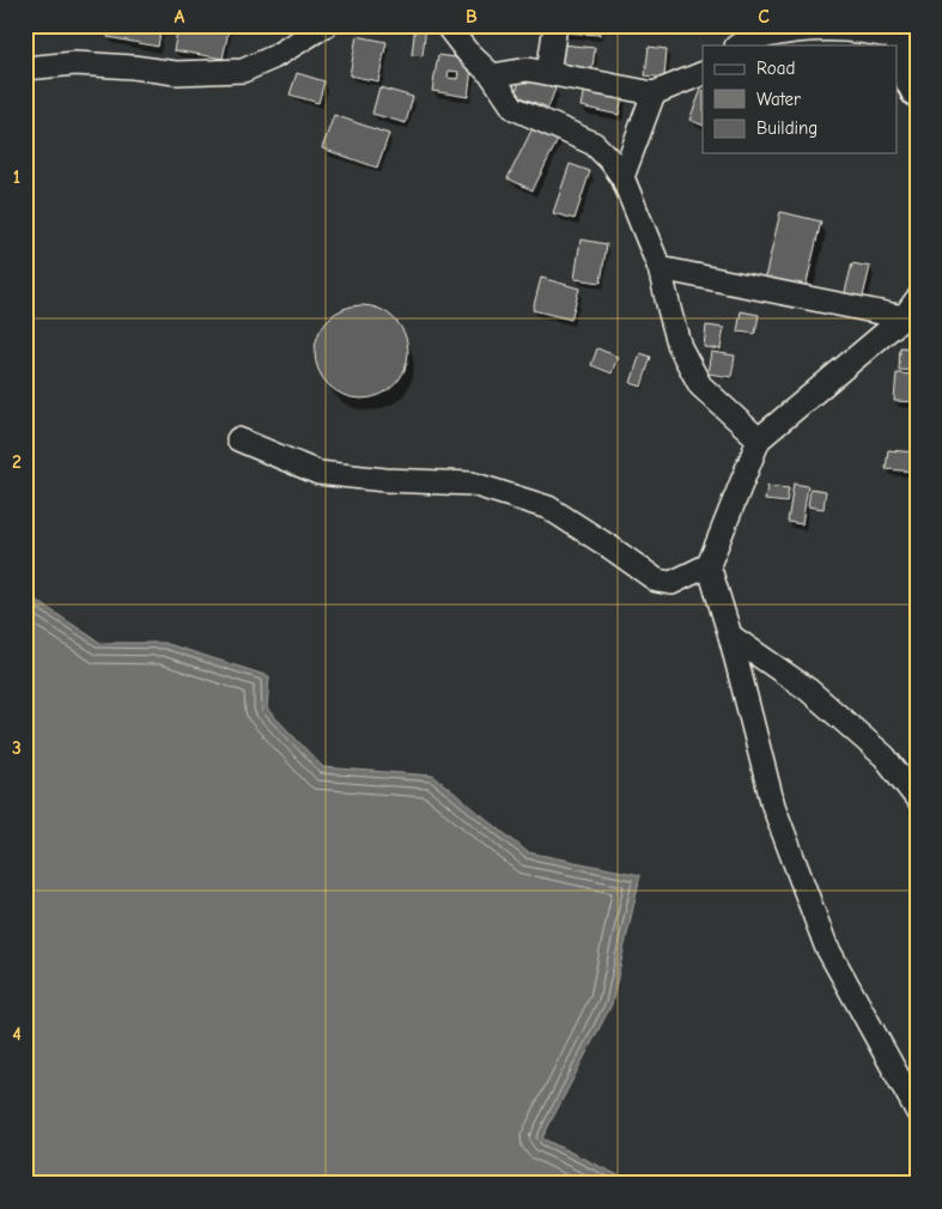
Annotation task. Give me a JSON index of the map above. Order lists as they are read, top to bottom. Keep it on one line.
{"legend":["Road","Water","Building"],"grid":{"columns":["A","B","C"],"rows":["1","2","3","4"]}}
